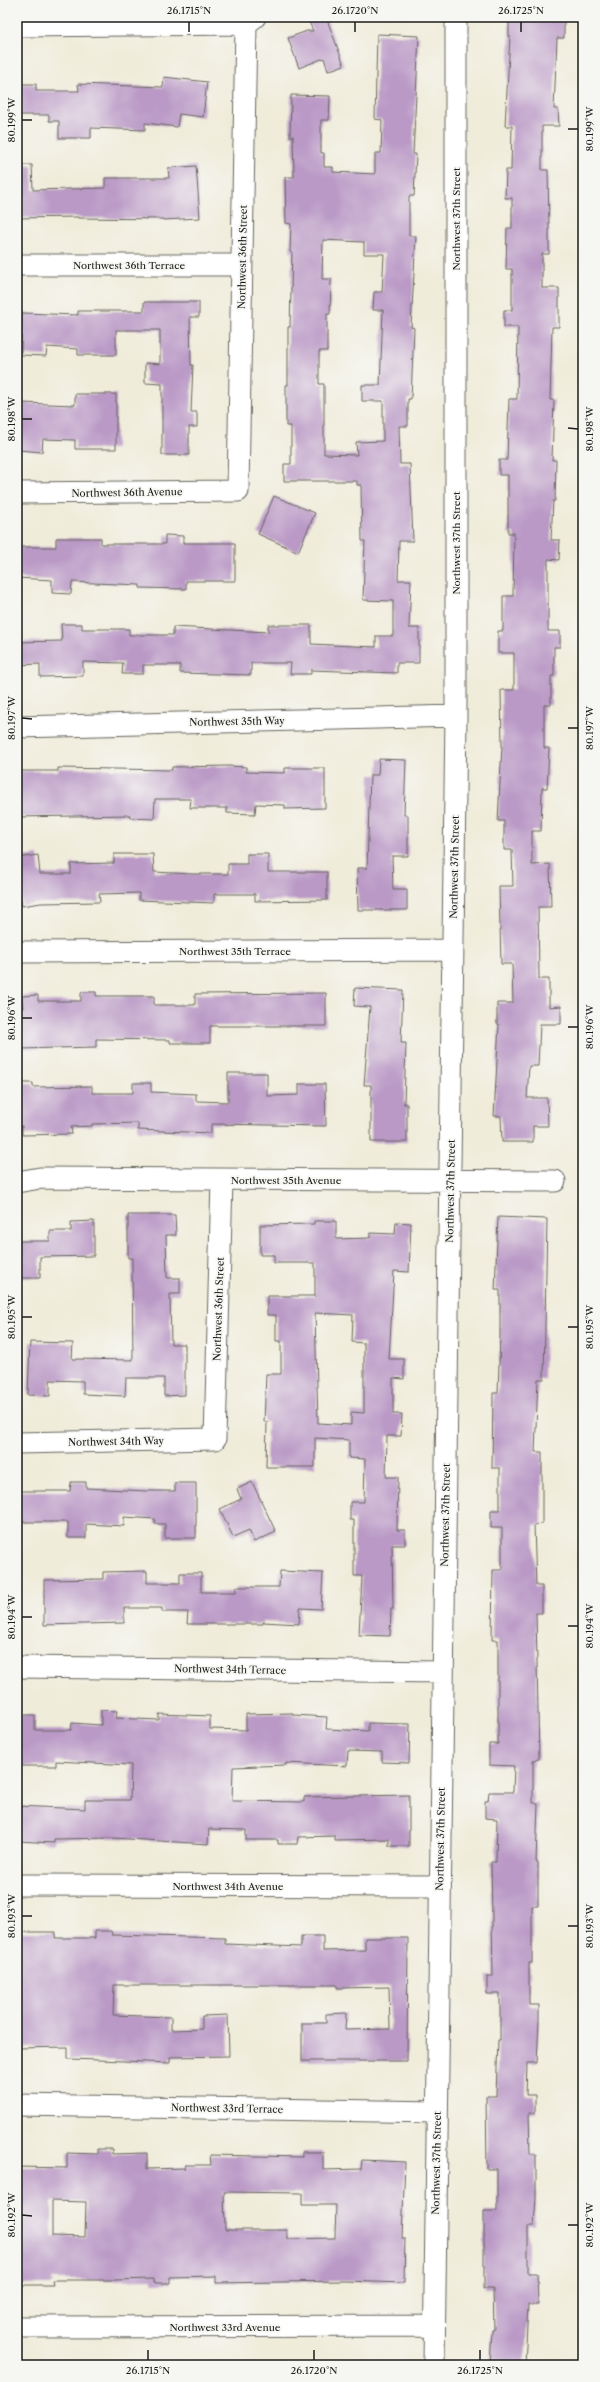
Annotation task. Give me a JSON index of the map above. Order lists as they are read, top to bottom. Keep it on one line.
{"streets":{"street":["Northwest 37th Street","Northwest 36th Street","Northwest 36th Terrace","Northwest 36th Avenue","Northwest 35th Way","Northwest 35th Terrace","Northwest 35th Avenue","Northwest 34th Way","Northwest 34th Terrace","Northwest 34th Avenue","Northwest 33rd Terrace","Northwest 33rd Avenue"]},"crossings":[["Northwest 37th Street","Northwest 35th Way"],["Northwest 37th Street","Northwest 35th Terrace"],["Northwest 37th Street","Northwest 35th Avenue"],["Northwest 37th Street","Northwest 34th Terrace"],["Northwest 37th Street","Northwest 34th Avenue"],["Northwest 37th Street","Northwest 33rd Terrace"],["Northwest 37th Street","Northwest 33rd Avenue"],["Northwest 36th Street","Northwest 36th Terrace"],["Northwest 36th Street","Northwest 36th Avenue"],["Northwest 36th Street","Northwest 35th Avenue"],["Northwest 36th Street","Northwest 34th Way"]],"coordinates":["26.1715°N","26.1720°N","26.1725°N","80.199°W","80.198°W","80.197°W","80.196°W","80.195°W","80.194°W","80.193°W","80.192°W"]}
